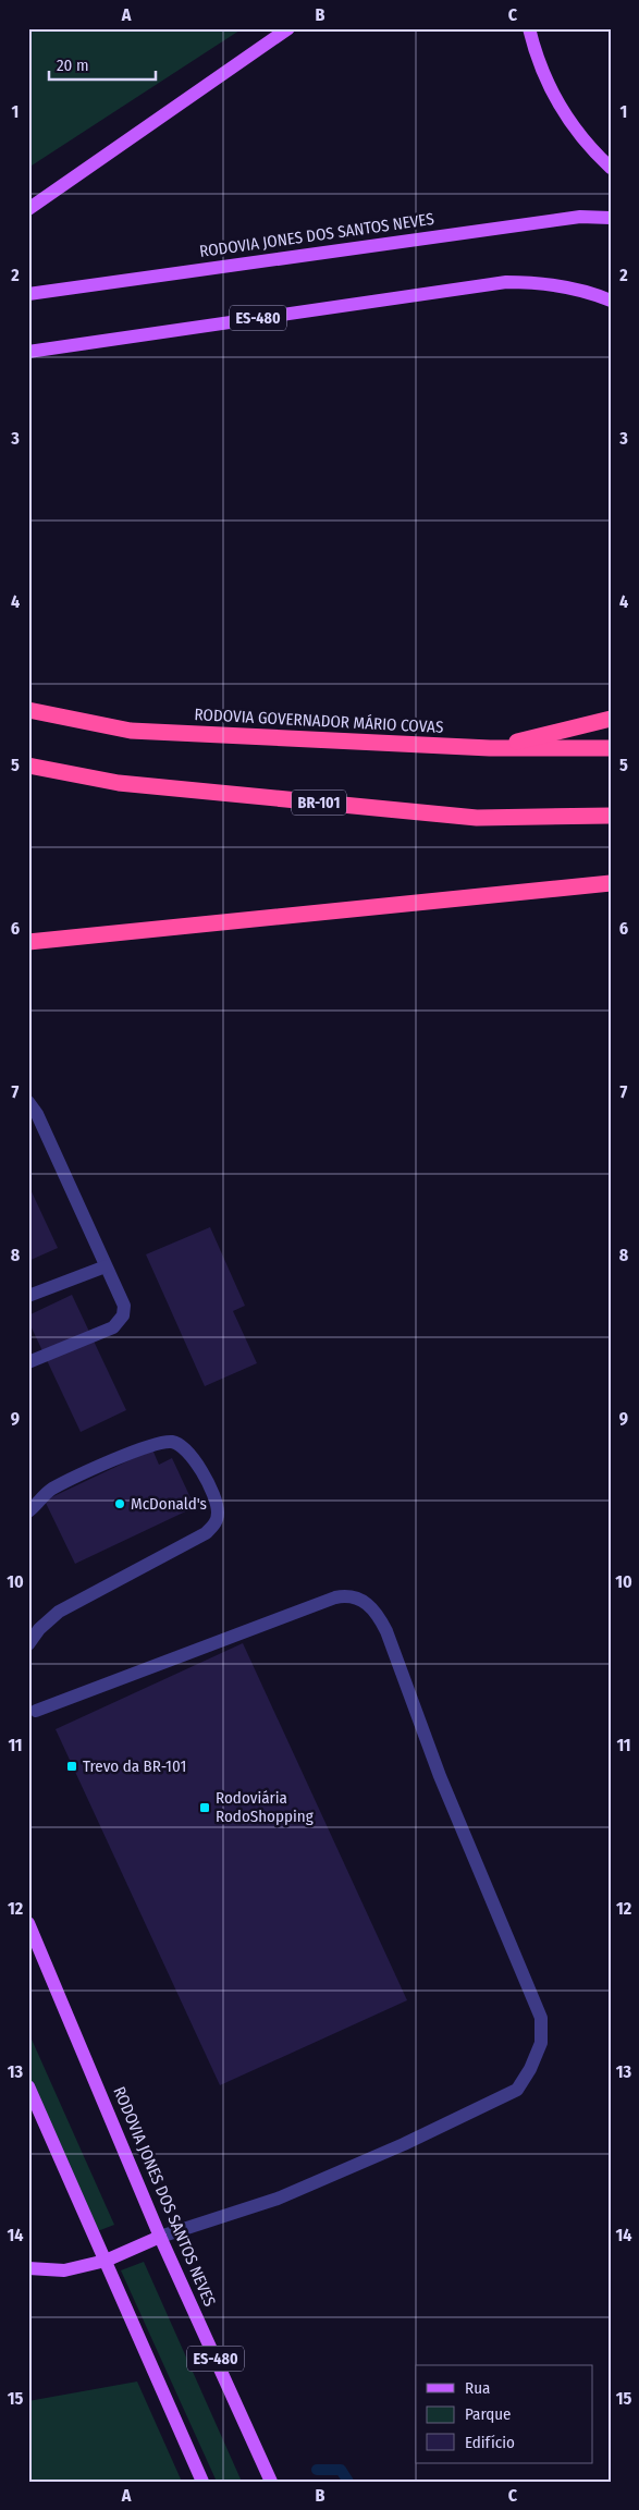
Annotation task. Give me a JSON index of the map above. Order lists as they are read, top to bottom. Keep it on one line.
{"streets":{"highway":["RODOVIA GOVERNADOR MÁRIO COVAS","BR-101"],"main road":["RODOVIA JONES DOS SANTOS NEVES","ES-480"]},"places":{"other":["McDonald's"],"transit":["Trevo da BR-101","Rodoviária RodoShopping"]},"legend":["Rua","Parque","Edifício"],"scale_bar":"20 m","grid":{"columns":["A","B","C"],"rows":["1","2","3","4","5","6","7","8","9","10","11","12","13","14","15"]}}
